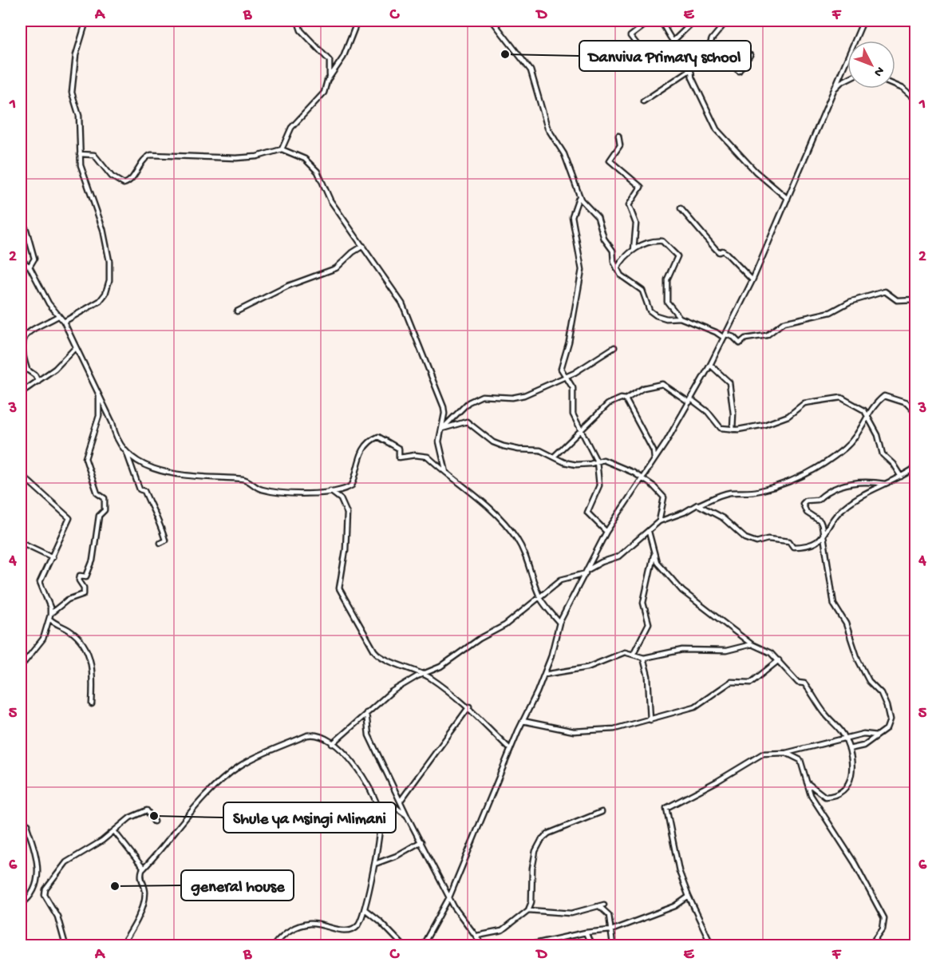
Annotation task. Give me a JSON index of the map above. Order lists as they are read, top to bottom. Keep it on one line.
{"places":["Danviva Primary school","Shule ya Msingi Mlimani","general house"],"north":"bottom right","grid":{"columns":["A","B","C","D","E","F"],"rows":["1","2","3","4","5","6"]}}
